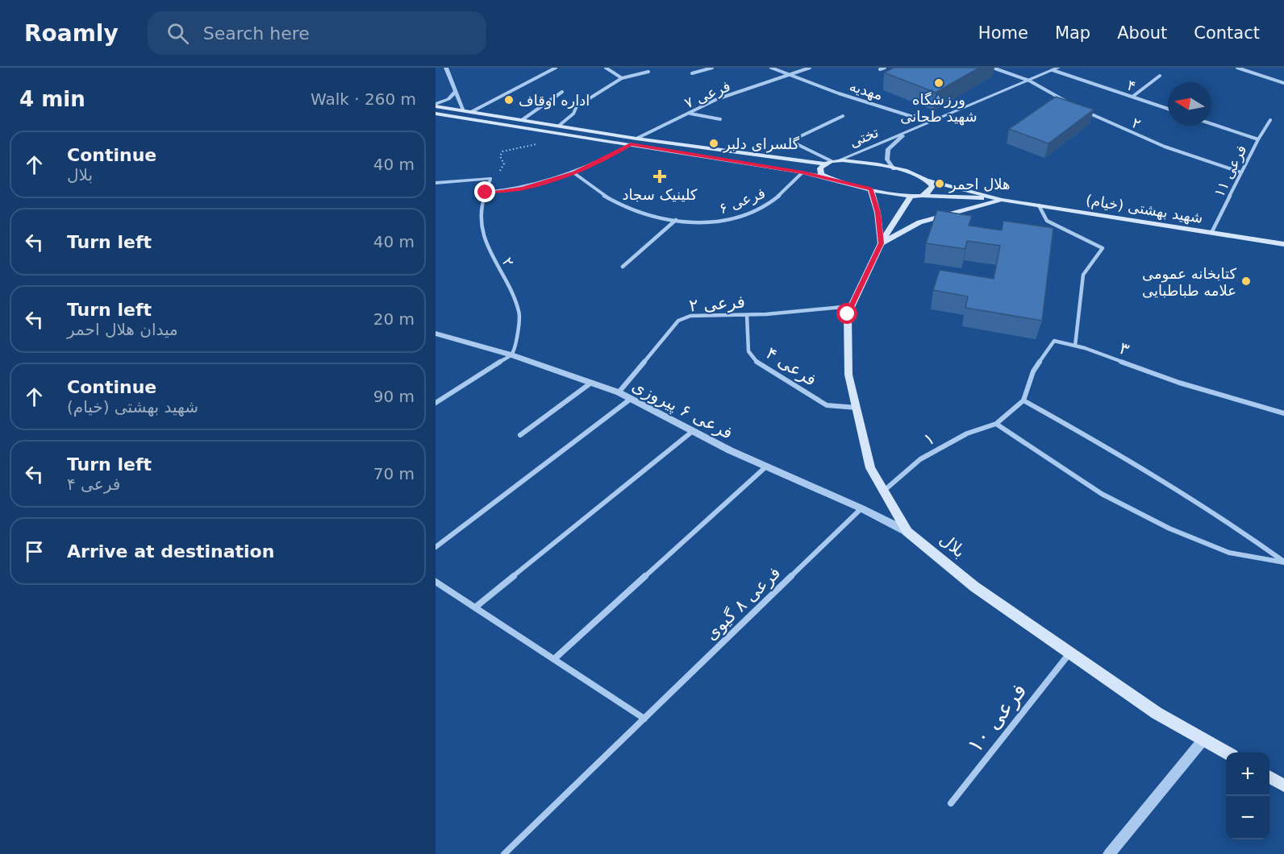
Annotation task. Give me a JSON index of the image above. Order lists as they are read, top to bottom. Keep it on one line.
{"streets":{"main road":["شهید بهشتی (خیام)","بلال"],"street":["۴","مهدیه","فرعی ۷","۲","تختی","فرعی ۱۱","فرعی ۶","فرعی ۲","۳","فرعی ۴","فرعی ۶ پیروزی","۱","فرعی ۸ گیوی","فرعی ۱۰"]},"crossings":[["۴","تختی"],["مهدیه","فرعی ۷"],["مهدیه","تختی"],["۲","فرعی ۱۱"],["۲","فرعی ۶ پیروزی"],["تختی","شهید بهشتی (خیام)"],["فرعی ۱۱","شهید بهشتی (خیام)"],["شهید بهشتی (خیام)","بلال"],["فرعی ۲","فرعی ۴"],["فرعی ۲","فرعی ۶ پیروزی"],["فرعی ۲","بلال"],["فرعی ۴","بلال"],["فرعی ۶ پیروزی","بلال"],["فرعی ۶ پیروزی","فرعی ۸ گیوی"],["۱","بلال"],["بلال","فرعی ۱۰"]],"places":{"other":["ورزشگاه شهید طحانی","اداره اوقاف","گلسرای دلبر","هلال احمر","کتابخانه عمومی علامه طباطبایی"],"health":["کلینیک سجاد"]},"north":"left","page":{"header":"Roamly","search":"Search here","nav":["Home","Map","About","Contact"],"heading":["4 min","Walk · 260 m"],"list":[["Continue","بلال","40 m"],["Turn left","40 m"],["Turn left","میدان هلال احمر","20 m"],["Continue","شهید بهشتی (خیام)","90 m"],["Turn left","فرعی ۴","70 m"],"Arrive at destination"],"map_buttons":["+","−"]}}
